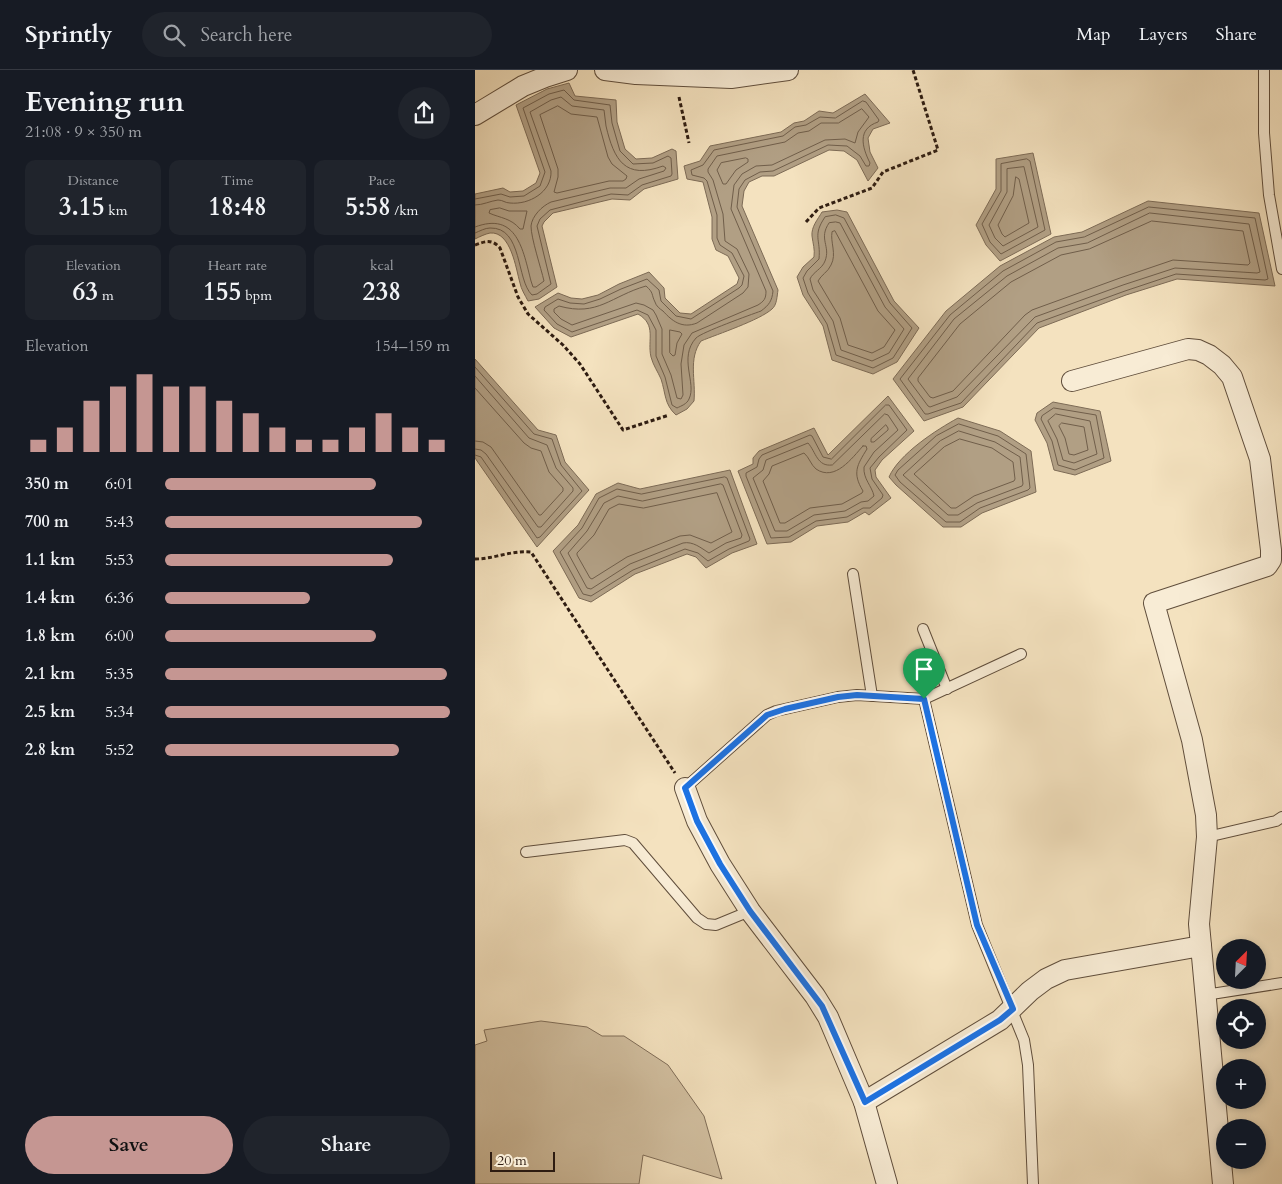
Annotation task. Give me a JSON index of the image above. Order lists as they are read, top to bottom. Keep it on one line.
{"scale_bar":"20 m","north":"top right","page":{"header":"Sprintly","search":"Search here","nav":["Map","Layers","Share"],"heading":["Evening run","21:08 · 9 × 350 m"],"stats":[["Distance","3.15 km"],["Time","18:48"],["Pace","5:58 /km"],["Elevation","63 m"],["Heart rate","155 bpm"],["kcal","238"]],"chart":["Elevation","154–159 m"],"list":[{"name":"350 m","note":"6:01"},{"name":"700 m","note":"5:43"},{"name":"1.1 km","note":"5:53"},{"name":"1.4 km","note":"6:36"},{"name":"1.8 km","note":"6:00"},{"name":"2.1 km","note":"5:35"},{"name":"2.5 km","note":"5:34"},{"name":"2.8 km","note":"5:52"}],"map_buttons":["+","−"],"buttons":["Save","Share"],"scale":"20 m"}}
